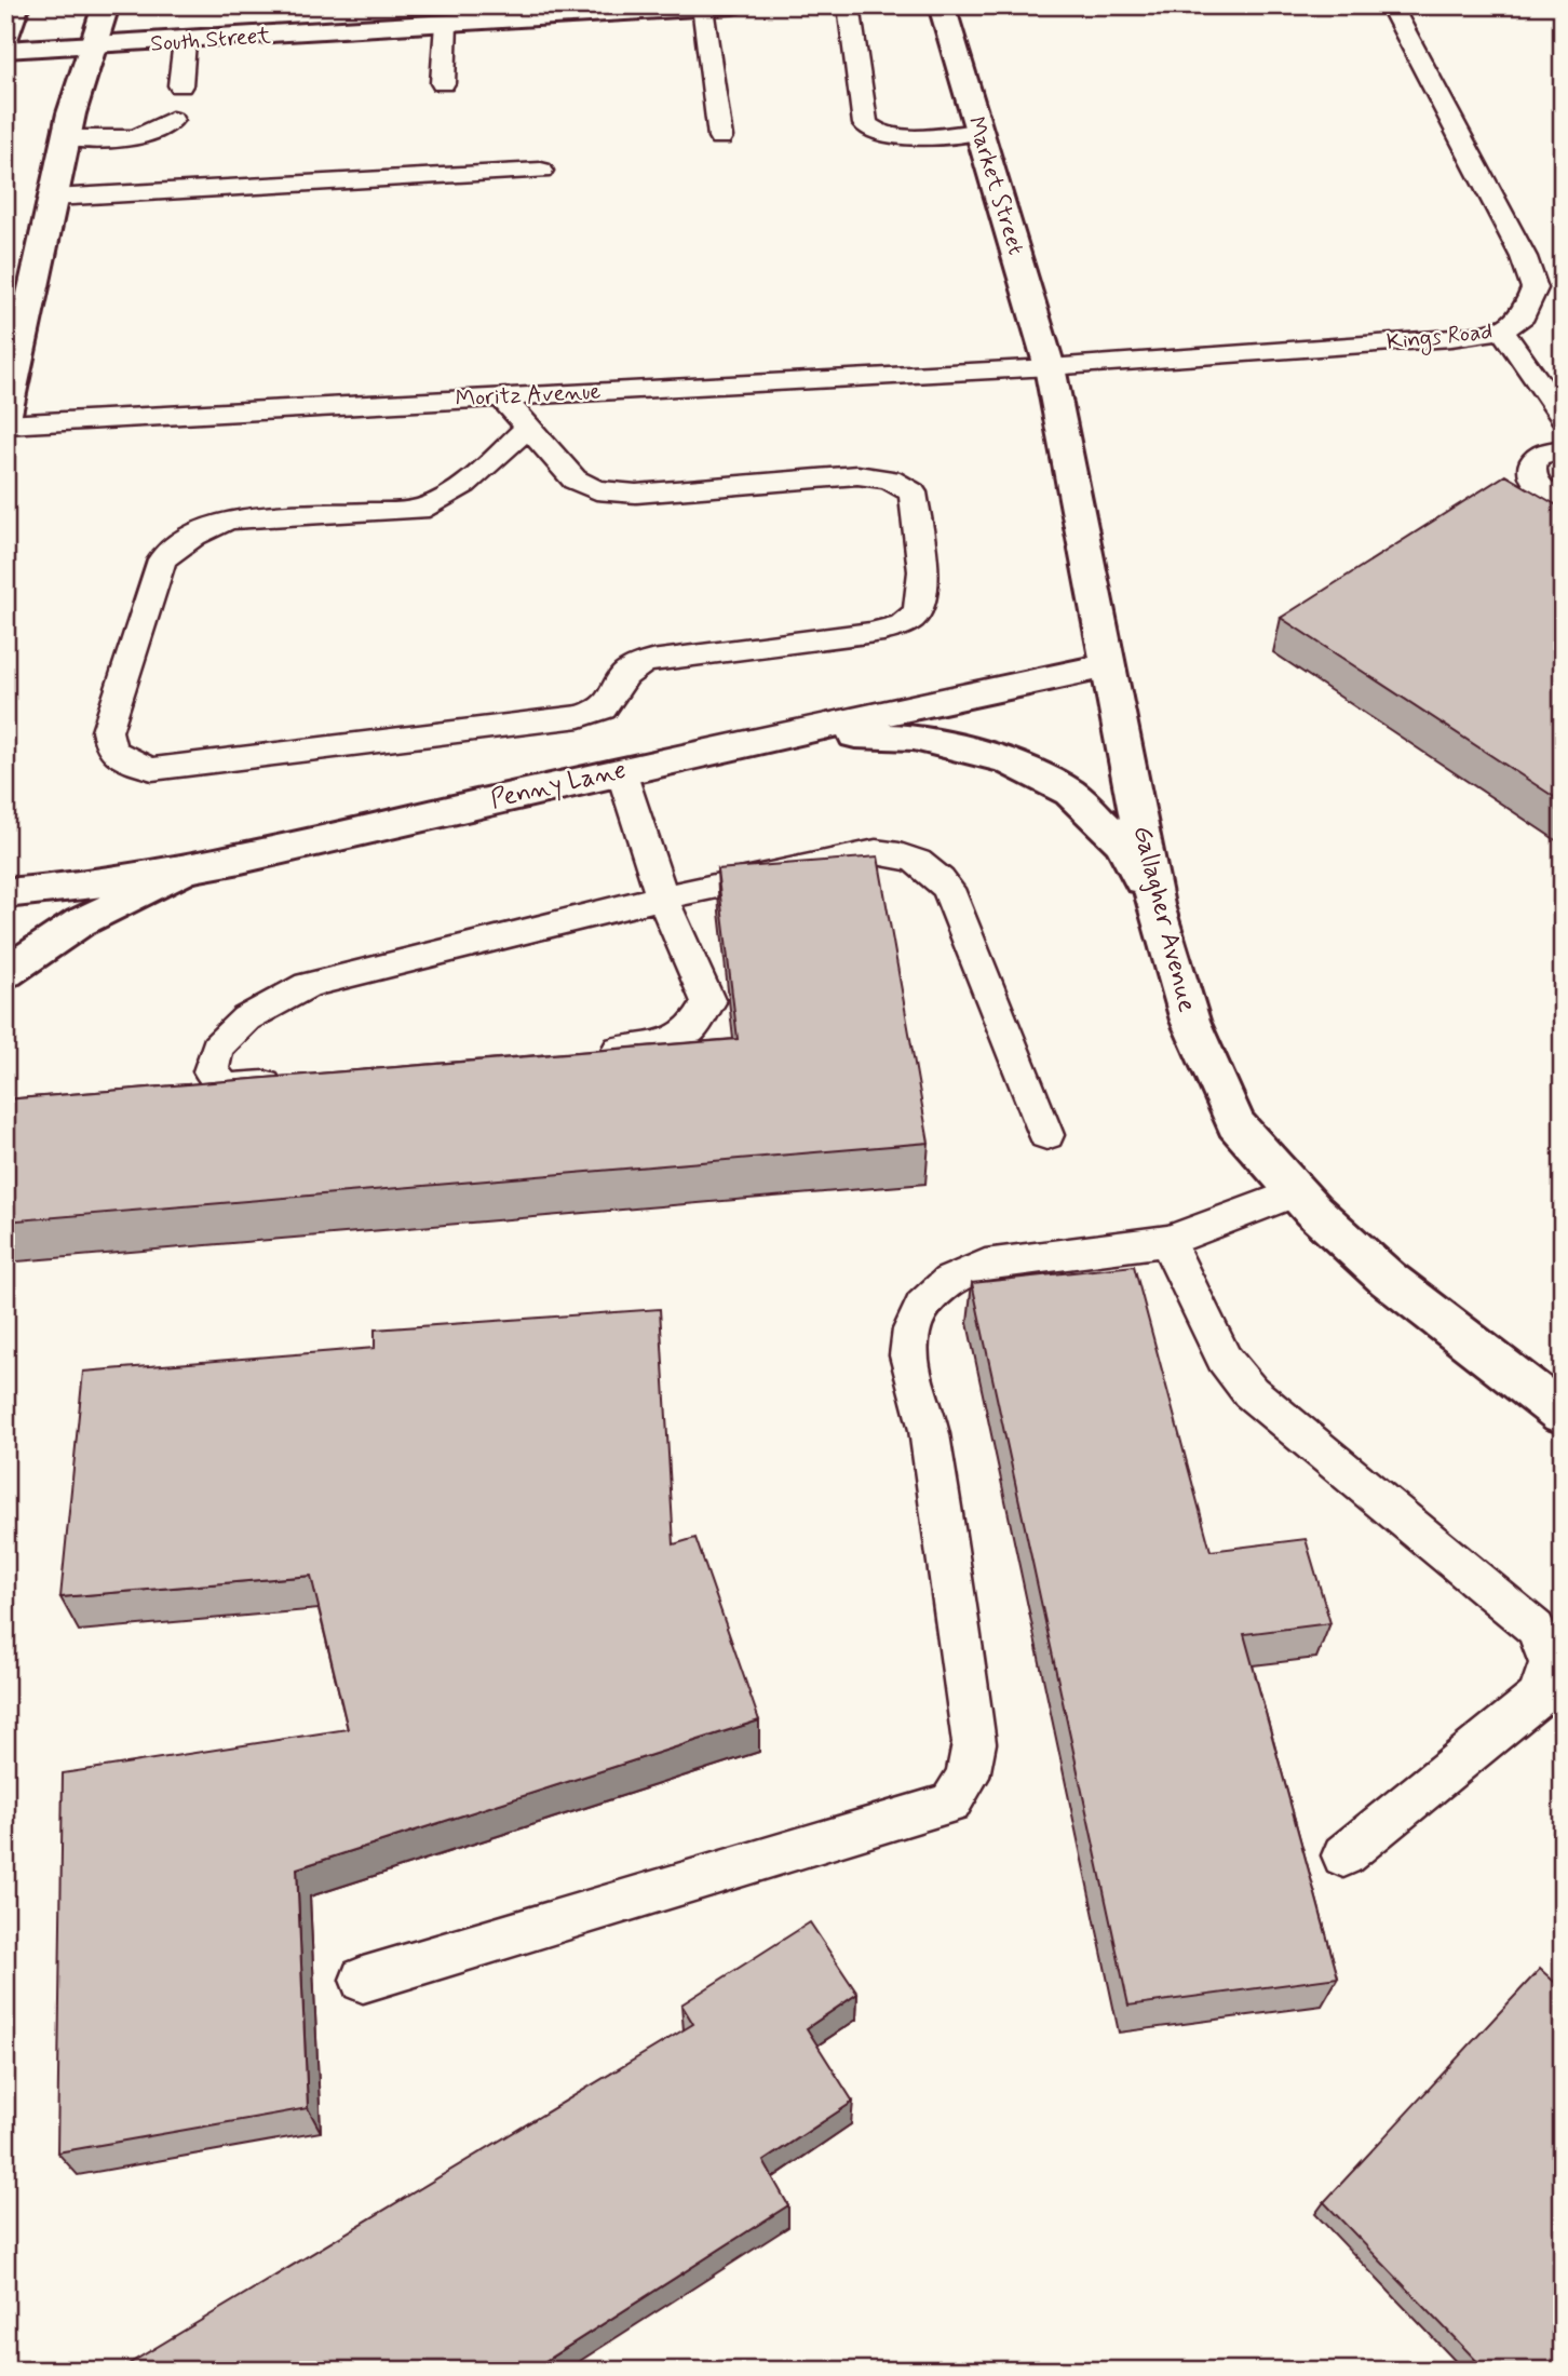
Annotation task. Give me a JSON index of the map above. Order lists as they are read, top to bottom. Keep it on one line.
{"streets":{"street":["South Street","Market Street","Penny Lane","Gallagher Avenue"],"lane":["Kings Road","Moritz Avenue"]},"crossings":[["Market Street","Kings Road"],["Market Street","Moritz Avenue"],["Market Street","Gallagher Avenue"],["Kings Road","Moritz Avenue"],["Kings Road","Gallagher Avenue"],["Moritz Avenue","Gallagher Avenue"],["Penny Lane","Gallagher Avenue"]]}
